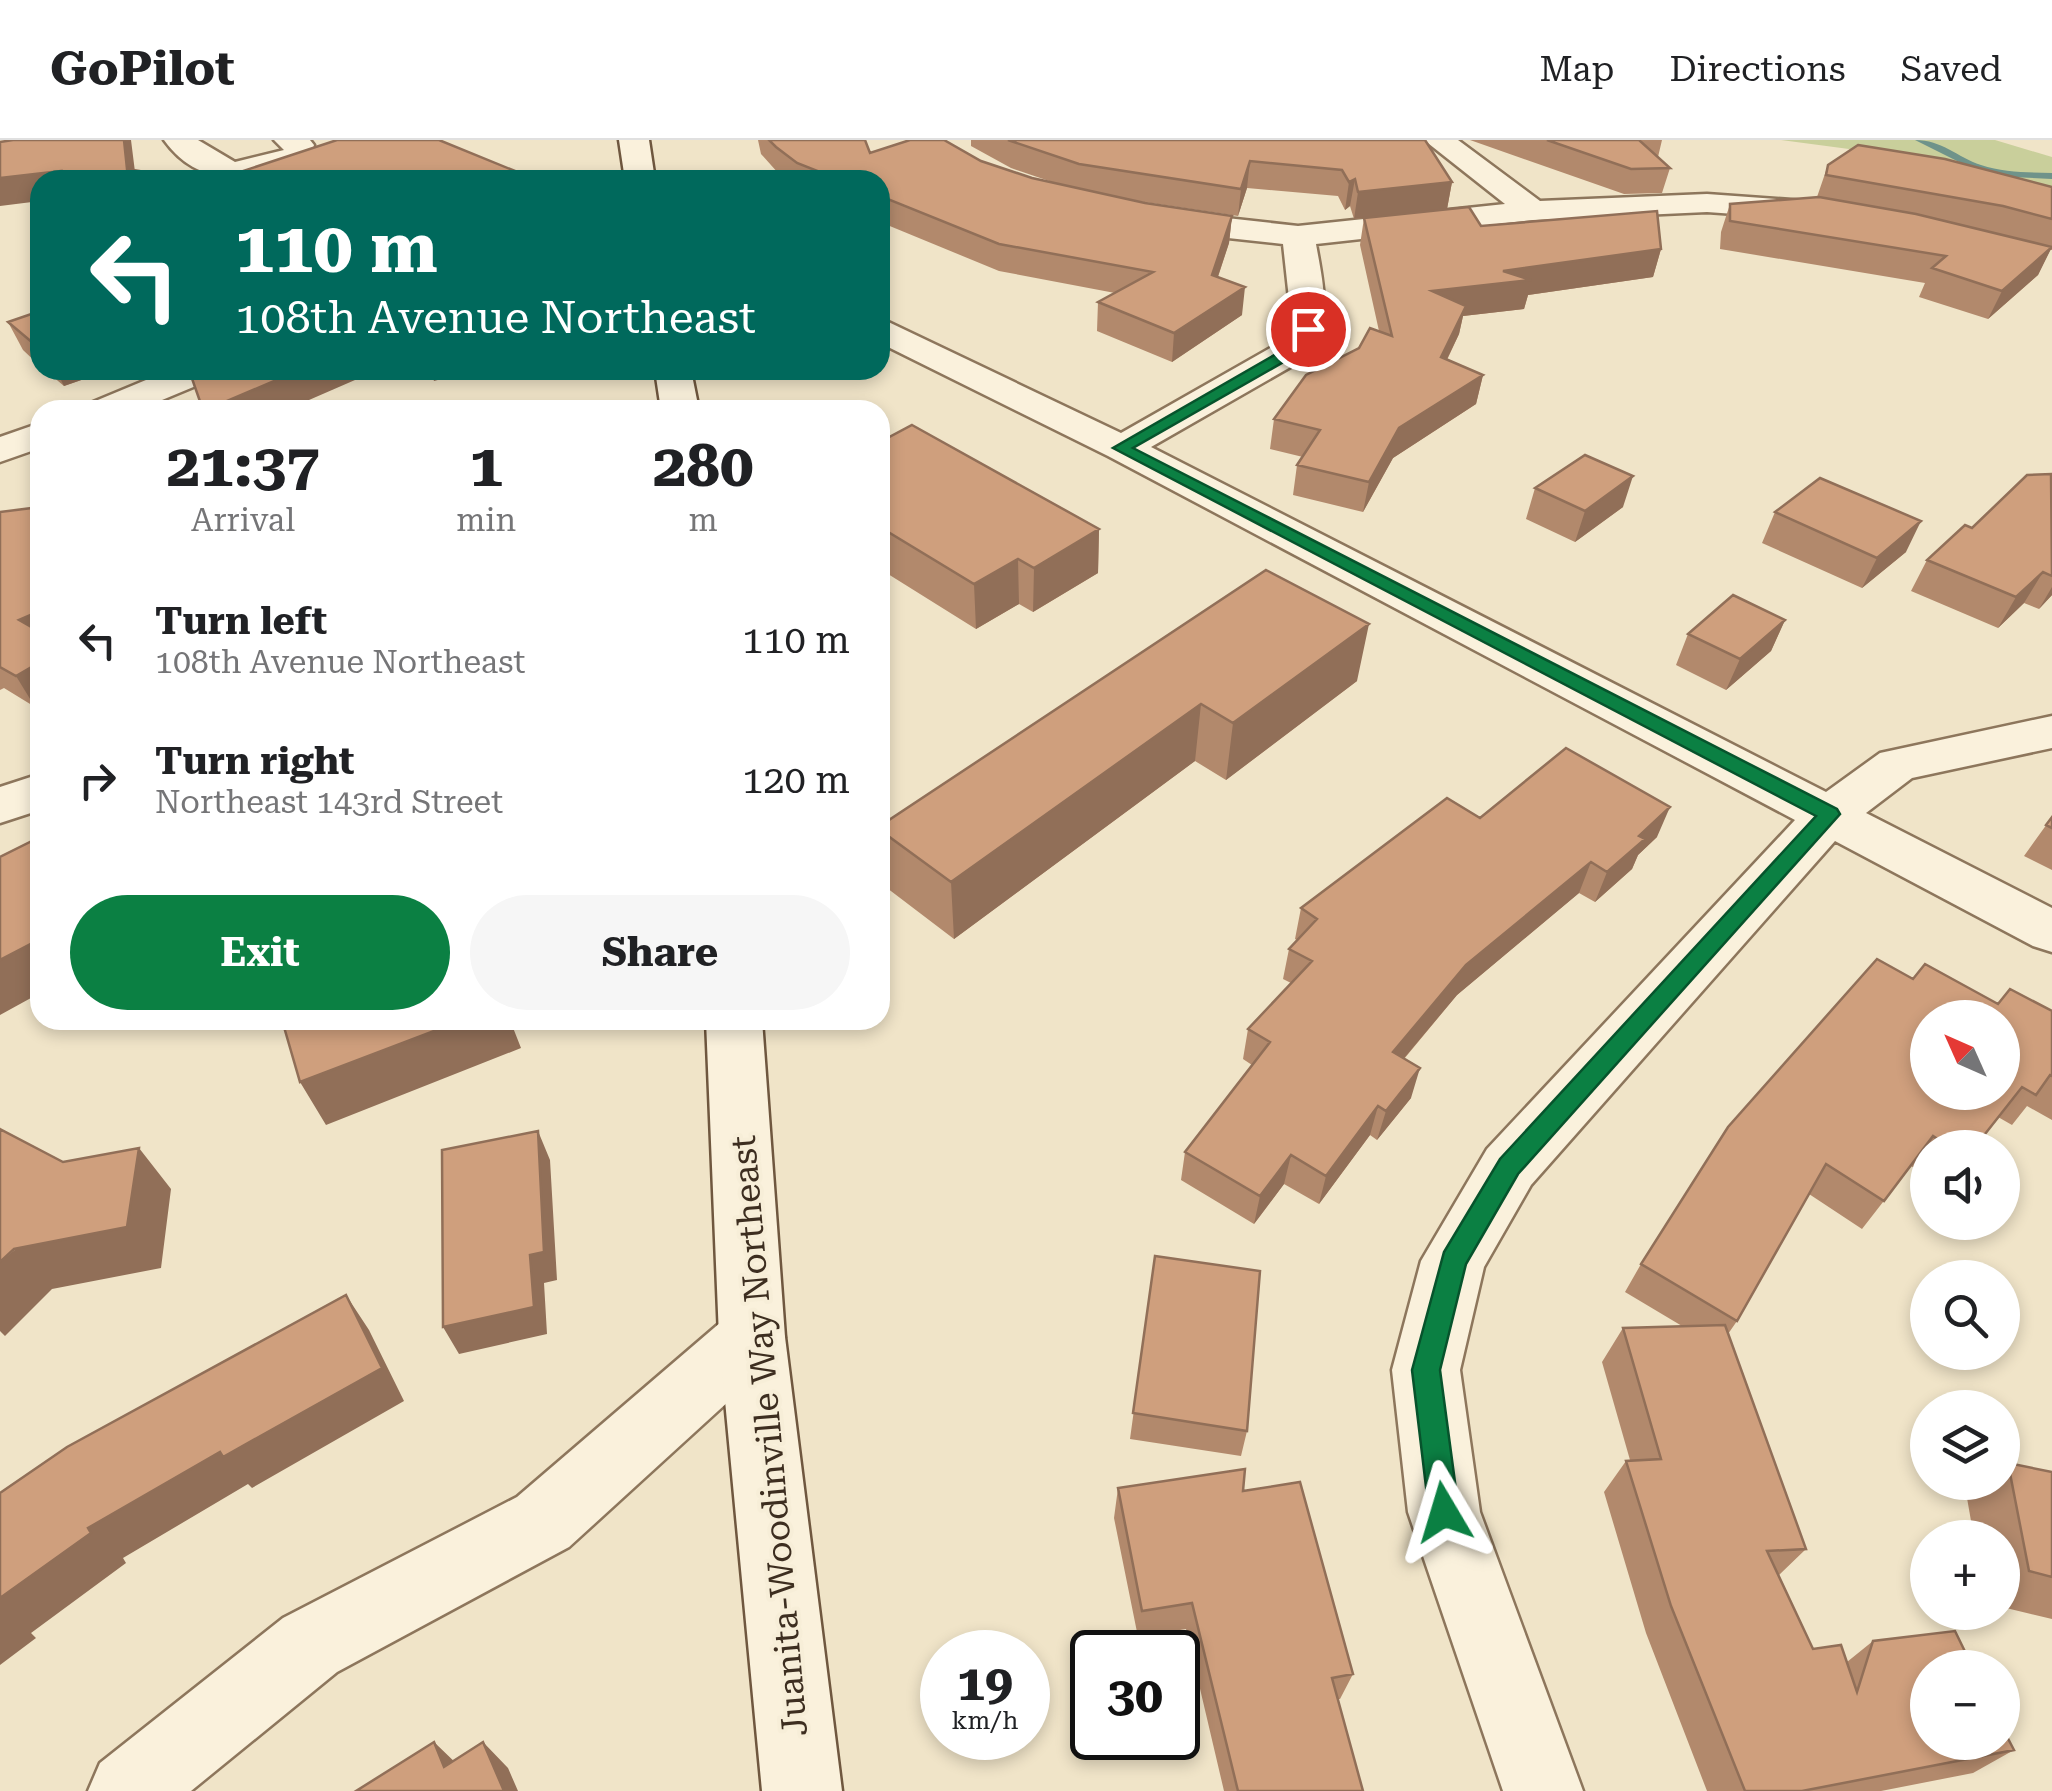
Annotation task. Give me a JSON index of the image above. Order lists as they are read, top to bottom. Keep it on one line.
{"streets":{"street":["Juanita-Woodinville Way Northeast"]},"north":"top left","page":{"header":"GoPilot","nav":["Map","Directions","Saved"],"turn":["110 m","108th Avenue Northeast"],"eta":["21:37","Arrival","1","min","280","m"],"list":[{"name":"Turn left","note":"108th Avenue Northeast","value":"110 m"},{"name":"Turn right","note":"Northeast 143rd Street","value":"120 m"}],"buttons":["Exit","Share"],"map_buttons":["+","−"],"speed":"19 km/h","limit":"30"}}
